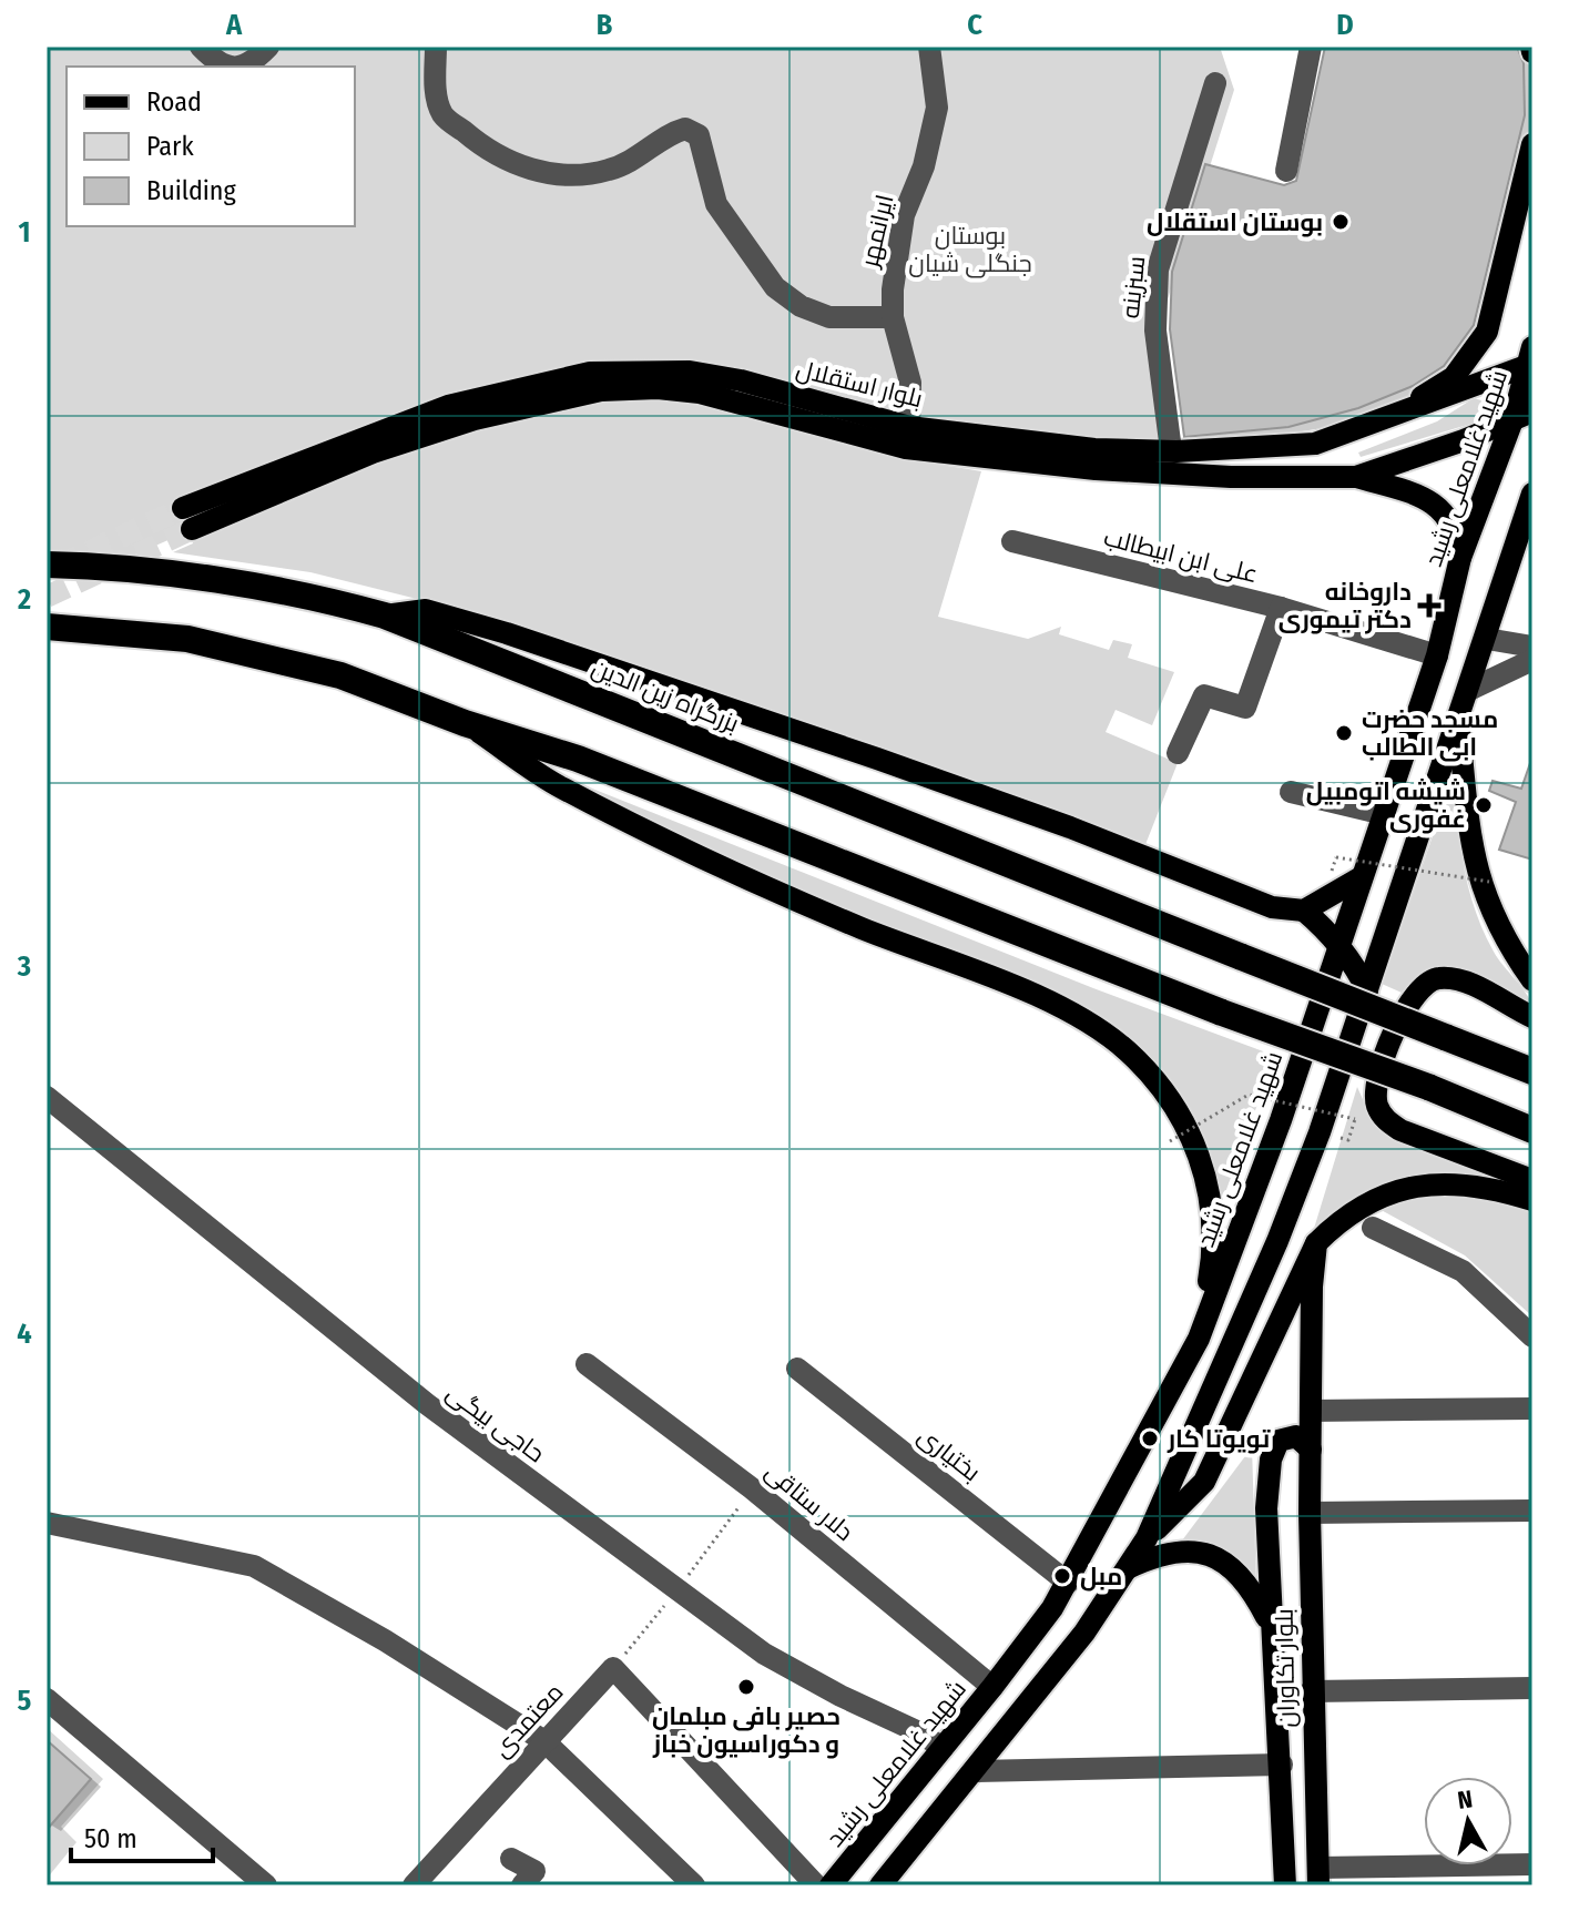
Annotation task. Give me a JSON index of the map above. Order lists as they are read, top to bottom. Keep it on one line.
{"streets":{"highway":["بزرگراه زین الدین"],"main road":["بلوار استقلال","شهید غلامعلی رشید","بلوار تکاوران"],"street":["ایرانمهر","سبزینه","علی ابن ابیطالب","حاجی بیگی","بختیاری","دلار ستاقی","معتمدی"]},"crossings":[["ایرانمهر","بلوار استقلال"],["سبزینه","بلوار استقلال"],["بلوار استقلال","شهید غلامعلی رشید"],["شهید غلامعلی رشید","علی ابن ابیطالب"],["شهید غلامعلی رشید","حاجی بیگی"],["شهید غلامعلی رشید","بختیاری"],["شهید غلامعلی رشید","دلار ستاقی"]],"parks":["بوستان جنگلی شیان"],"places":{"other":["بوستان استقلال","مسجد حضرت ابی الطالب","شیشه اتومبیل غفوری","تویوتا کار","مبل","حصیر بافی مبلمان و دکوراسیون خباز"],"health":["داروخانه دکتر تیموری"]},"legend":["Road","Park","Building"],"scale_bar":"50 m","north":"top","grid":{"columns":["A","B","C","D"],"rows":["1","2","3","4","5"]}}
